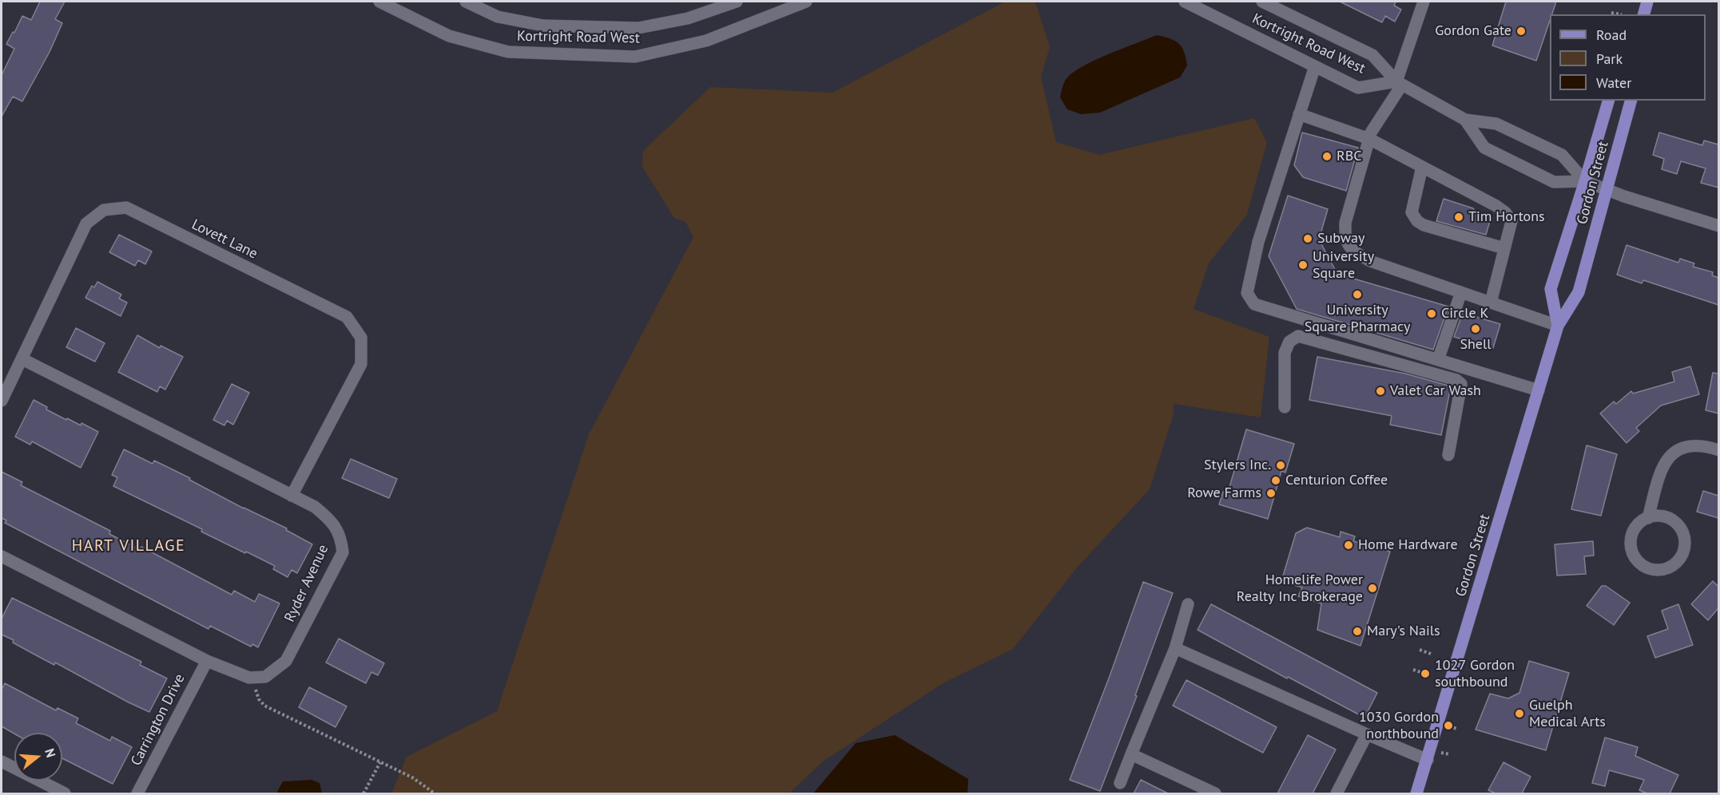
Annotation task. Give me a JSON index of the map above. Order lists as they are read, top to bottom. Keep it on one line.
{"streets":{"main road":["Gordon Street"],"street":["Kortright Road West","Lovett Lane","Ryder Avenue","Carrington Drive"]},"crossings":[["Kortright Road West","Gordon Street"],["Lovett Lane","Ryder Avenue"]],"districts":["HART VILLAGE"],"places":["Gordon Gate","RBC","Tim Hortons","Subway","University Square","University Square Pharmacy","Circle K","Shell","Valet Car Wash","Stylers Inc.","Centurion Coffee","Rowe Farms","Home Hardware","Homelife Power Realty Inc Brokerage","Mary's Nails","1027 Gordon southbound","Guelph Medical Arts","1030 Gordon northbound"],"legend":["Road","Park","Water"],"north":"right"}
